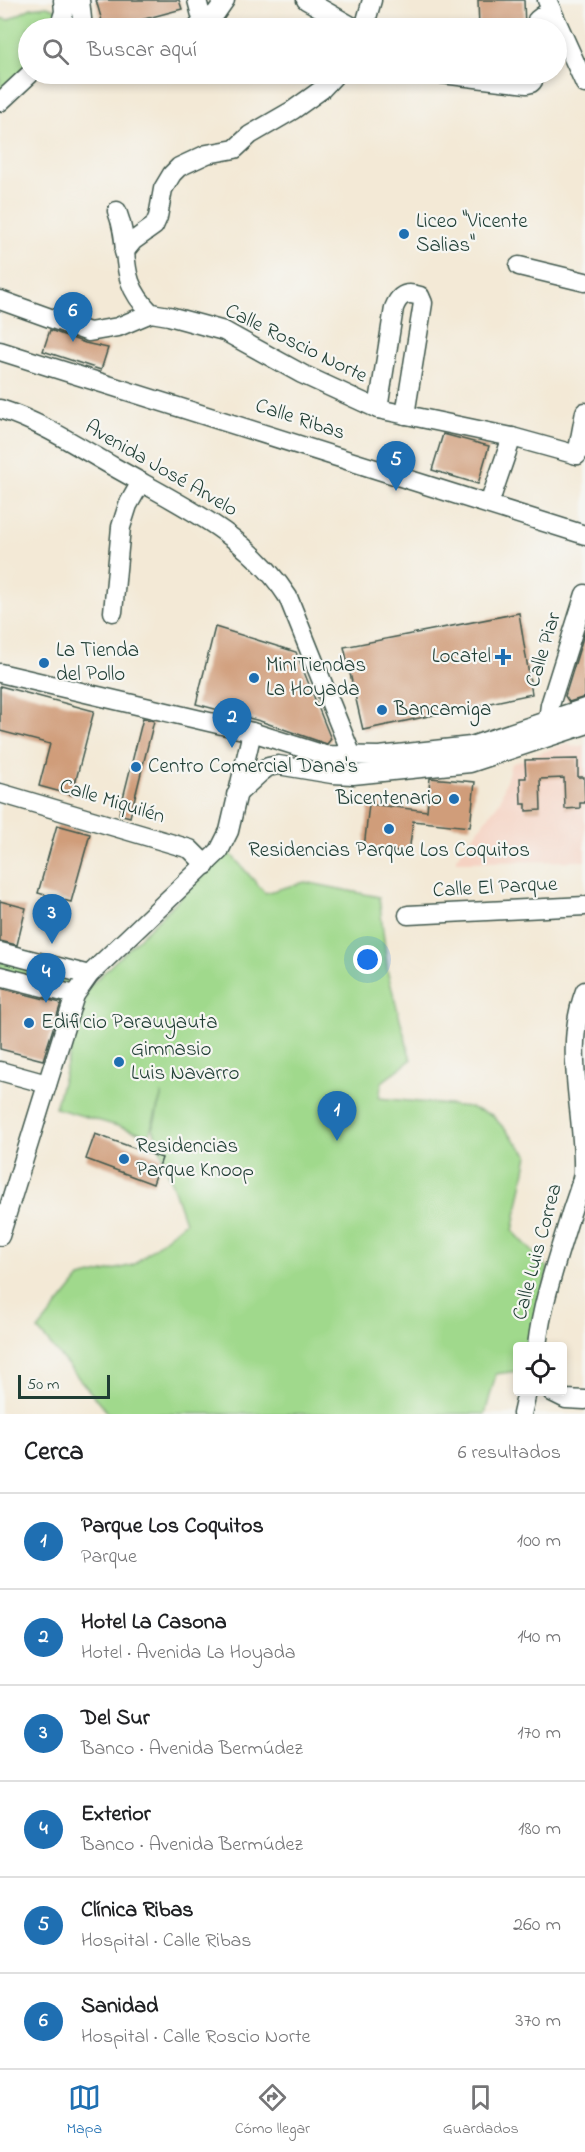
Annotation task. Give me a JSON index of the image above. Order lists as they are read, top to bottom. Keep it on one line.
{"streets":{"street":["Calle Roscio Norte","Calle Ribas","Avenida José Arvelo","Calle Piar","Calle Miquilén","Calle El Parque","Calle Luis Correa"]},"places":{"other":["Liceo \"Vicente Salias\"","La Tienda del Pollo","MiniTiendas La Hoyada","Bancamiga","Centro Comercial Dana's","Bicentenario","Residencias Parque Los Coquitos","Edificio Parauyauta","Gimnasio Luis Navarro","Residencias Parque Knoop"],"health":["Locatel"]},"scale_bar":"50 m","page":{"search":"Buscar aquí","pins":["6","5","2","3","4","1"],"scale":"50 m","heading":["Cerca","6 resultados"],"list":[{"mark":"1","name":"Parque Los Coquitos","note":"Parque","value":"100 m"},{"mark":"2","name":"Hotel La Casona","note":"Hotel · Avenida La Hoyada","value":"140 m"},{"mark":"3","name":"Del Sur","note":"Banco · Avenida Bermúdez","value":"170 m"},{"mark":"4","name":"Exterior","note":"Banco · Avenida Bermúdez","value":"180 m"},{"mark":"5","name":"Clínica Ribas","note":"Hospital · Calle Ribas","value":"260 m"},{"mark":"6","name":"Sanidad","note":"Hospital · Calle Roscio Norte","value":"370 m"}],"nav":["Mapa","Cómo llegar","Guardados"]}}
